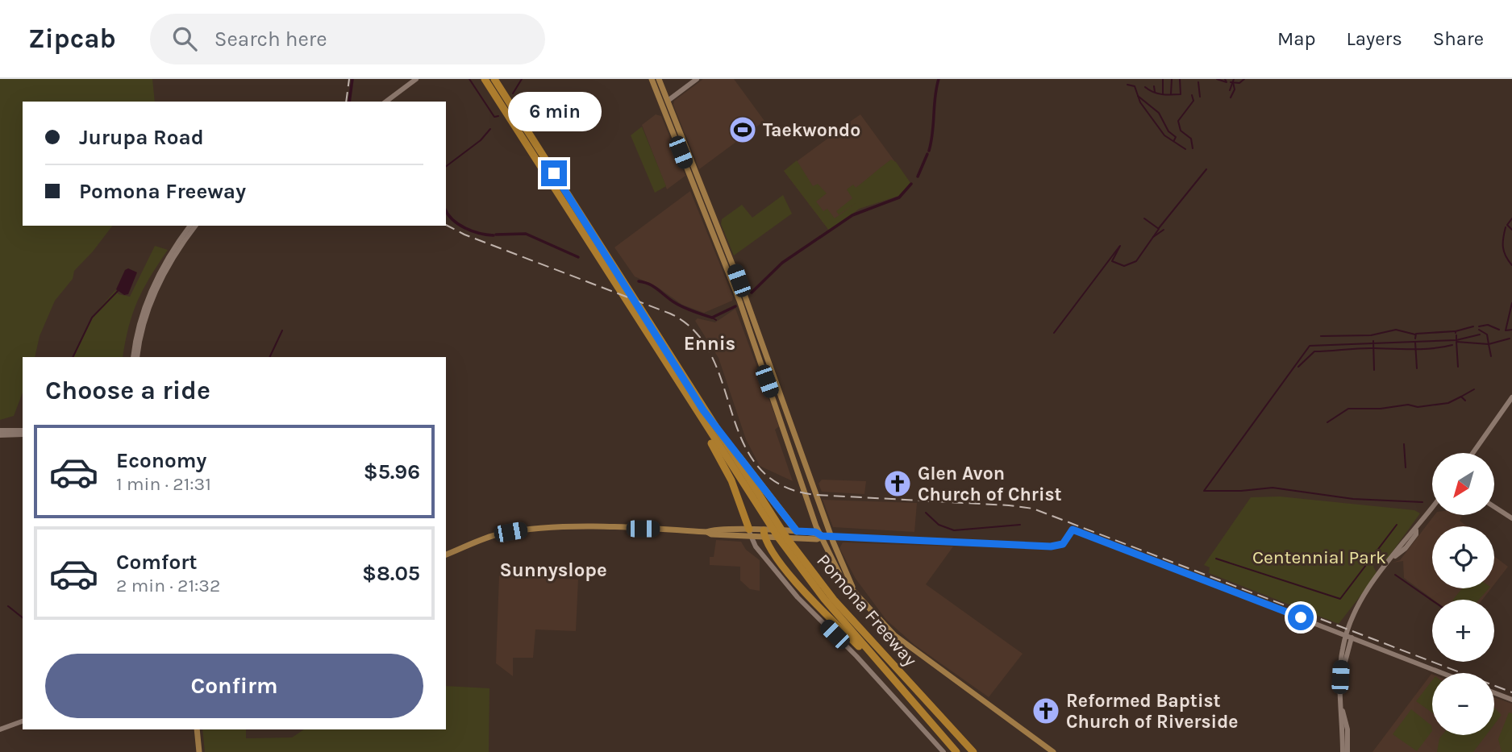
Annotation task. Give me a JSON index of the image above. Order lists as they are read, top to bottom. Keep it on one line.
{"streets":{"highway":["Pomona Freeway"]},"districts":["Ennis","Sunnyslope"],"parks":["Centennial Park"],"places":{"sports":["Taekwondo"],"church":["Glen Avon Church of Christ","Reformed Baptist Church of Riverside"]},"north":"bottom left","page":{"header":"Zipcab","search":"Search here","nav":["Map","Layers","Share"],"bubble":"6 min","banner":["Jurupa Road","Pomona Freeway"],"heading":"Choose a ride","list":[{"name":"Economy","note":"1 min · 21:31","value":"$5.96"},{"name":"Comfort","note":"2 min · 21:32","value":"$8.05"}],"map_buttons":["+","−"],"buttons":"Confirm"}}
